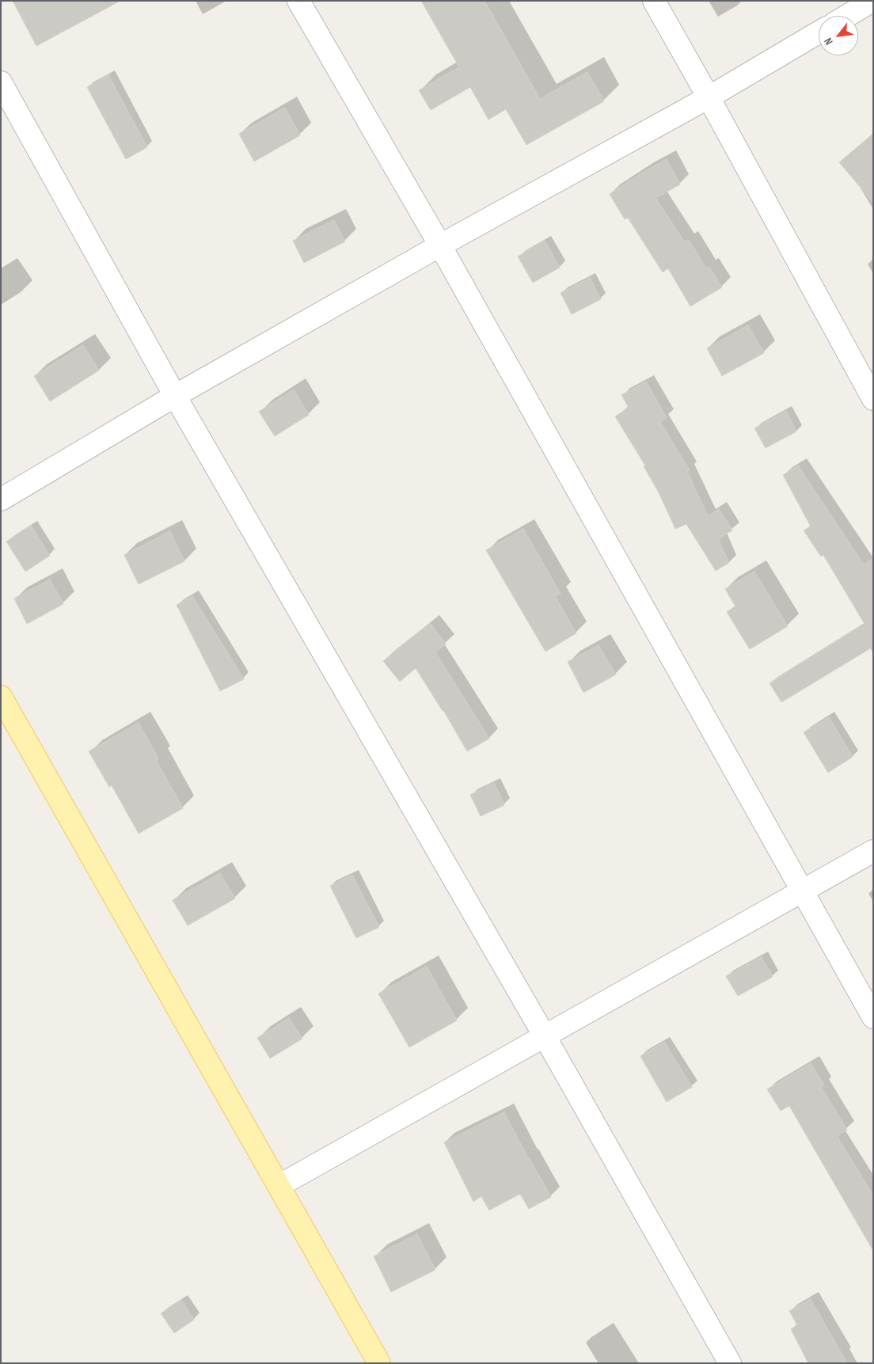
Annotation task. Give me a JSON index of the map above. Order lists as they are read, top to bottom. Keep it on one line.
{"north":"bottom left"}
